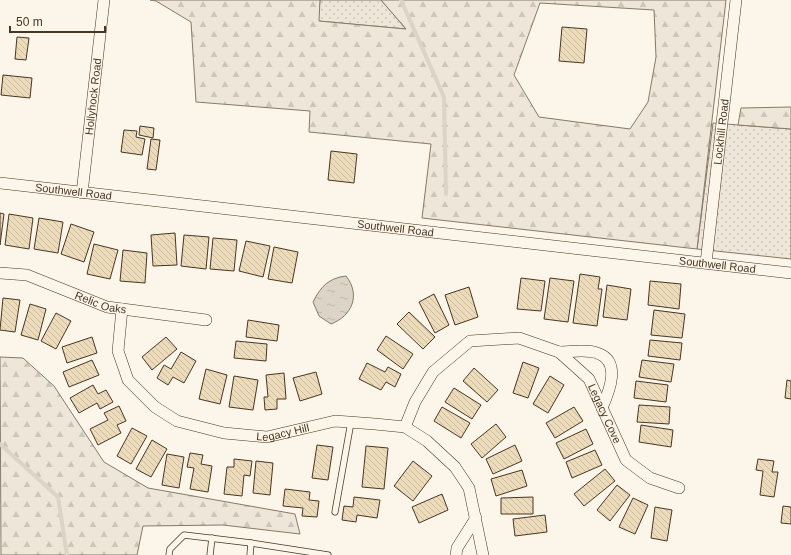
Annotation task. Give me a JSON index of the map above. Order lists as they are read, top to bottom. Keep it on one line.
{"streets":{"street":["Hollyhock Road","Lockhill Road","Southwell Road","Relic Oaks","Legacy Cove","Legacy Hill"]},"crossings":[["Hollyhock Road","Southwell Road"],["Lockhill Road","Southwell Road"],["Relic Oaks","Legacy Hill"],["Legacy Cove","Legacy Hill"]],"scale_bar":"50 m"}
